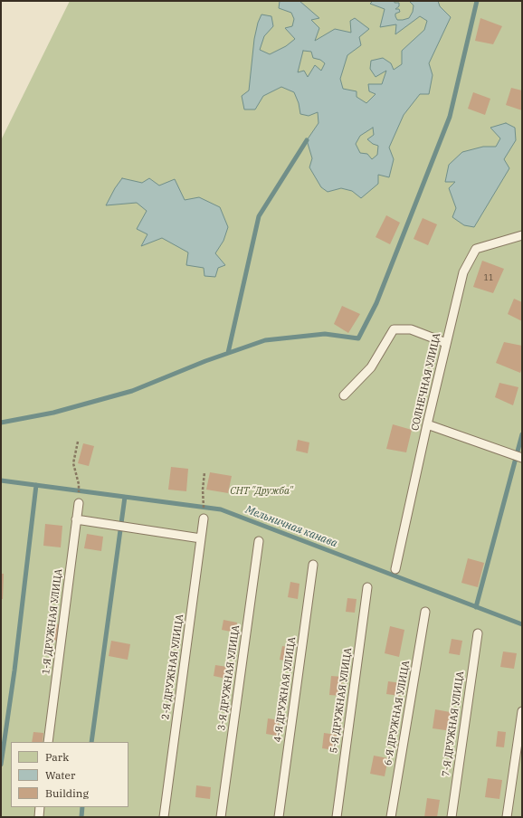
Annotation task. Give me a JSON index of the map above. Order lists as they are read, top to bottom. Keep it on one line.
{"streets":{"lane":["СОЛНЕЧНАЯ УЛИЦА","1-Я ДРУЖНАЯ УЛИЦА","2-Я ДРУЖНАЯ УЛИЦА","3-Я ДРУЖНАЯ УЛИЦА","4-Я ДРУЖНАЯ УЛИЦА","5-Я ДРУЖНАЯ УЛИЦА","6-Я ДРУЖНАЯ УЛИЦА","7-Я ДРУЖНАЯ УЛИЦА"]},"water":["Мельничная канава"],"parks":["СНТ \"Дружба\""],"house_numbers":["11"],"legend":["Park","Water","Building"]}
